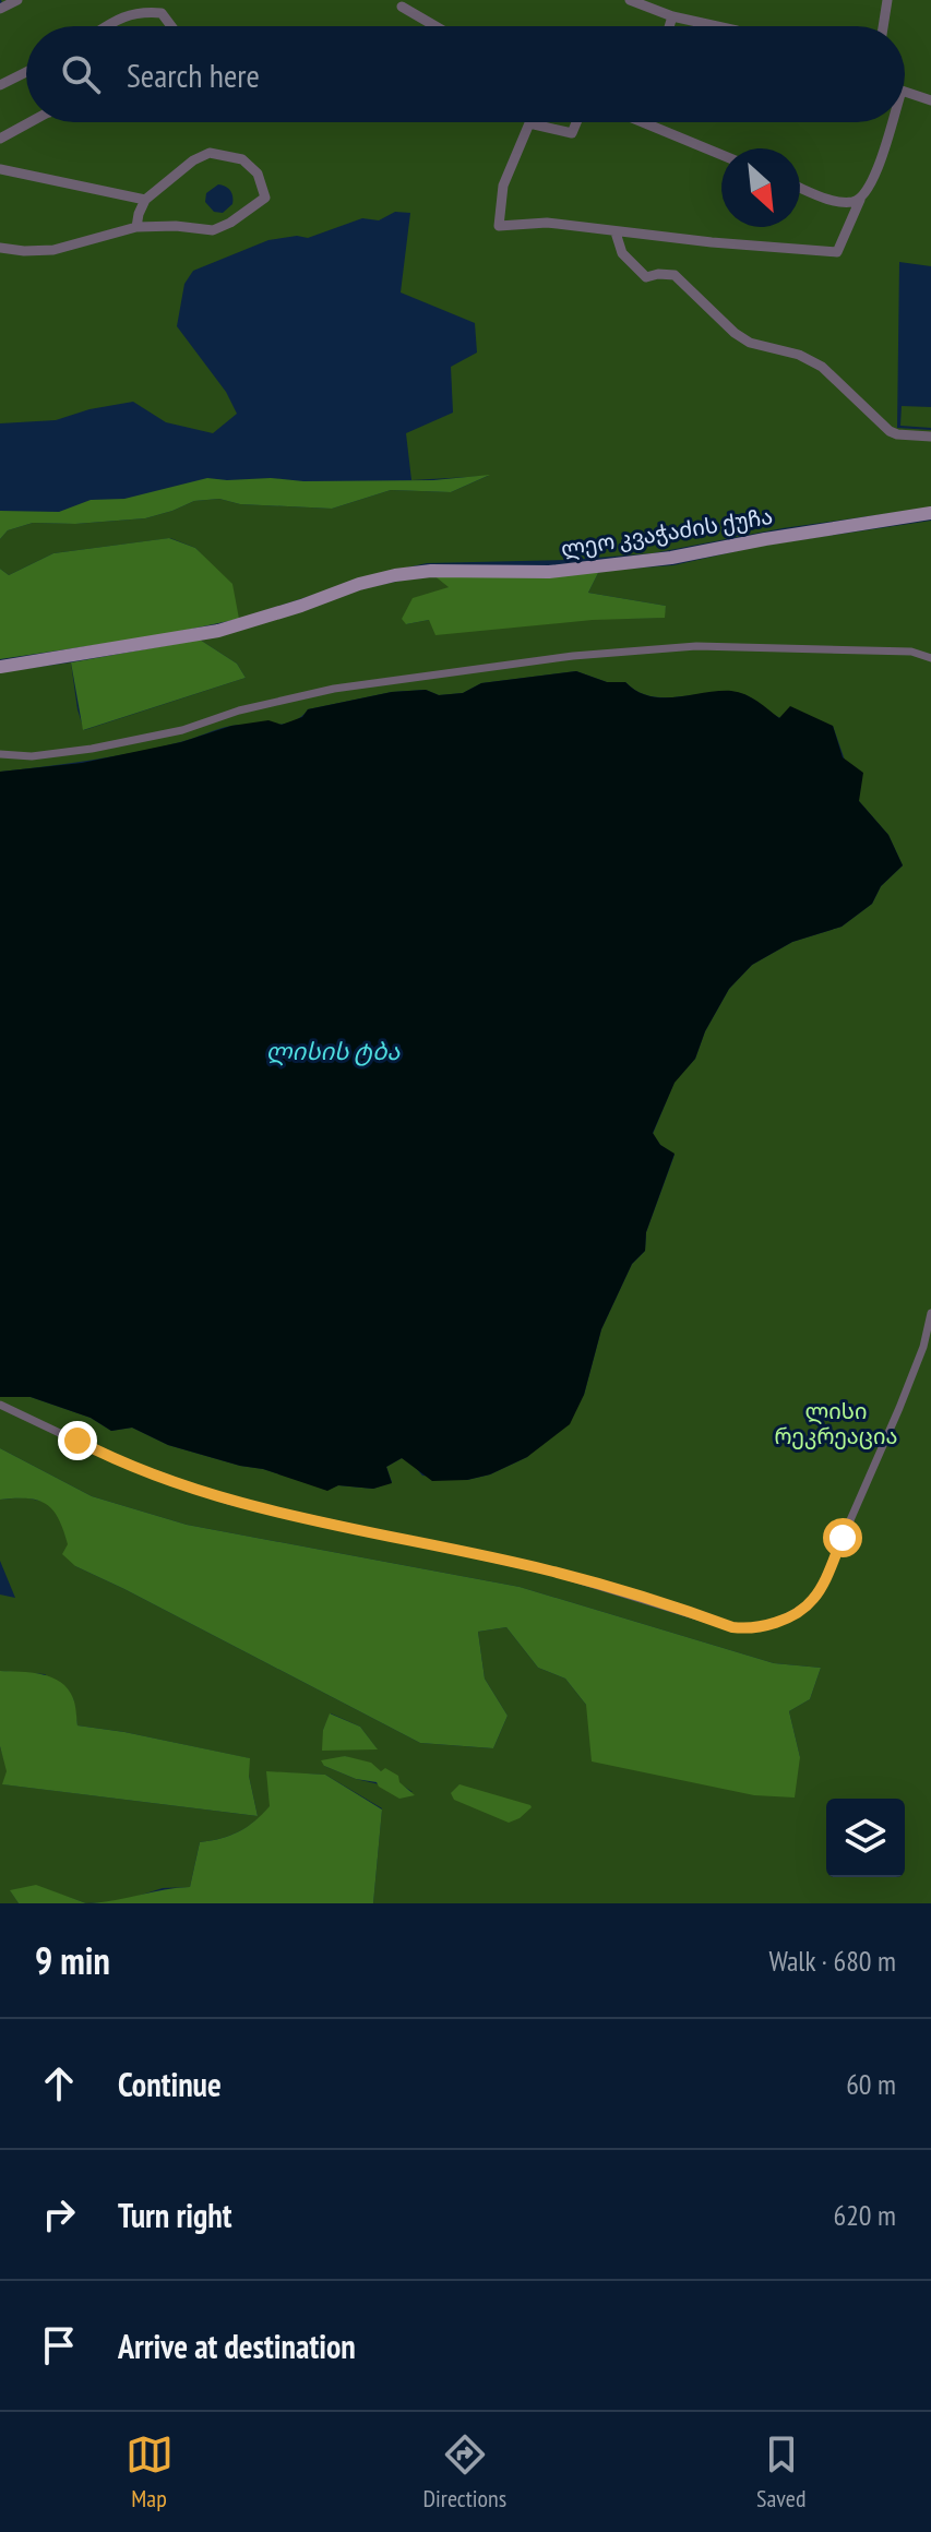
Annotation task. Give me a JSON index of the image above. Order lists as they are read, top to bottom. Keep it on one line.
{"streets":{"main road":["ლეო კვაჭაძის ქუჩა"]},"water":["ლისის ტბა"],"parks":["ლისი რეკრეაცია"],"north":"bottom right","page":{"search":"Search here","heading":["9 min","Walk · 680 m"],"list":[["Continue","60 m"],["Turn right","620 m"],"Arrive at destination"],"nav":["Map","Directions","Saved"]}}
